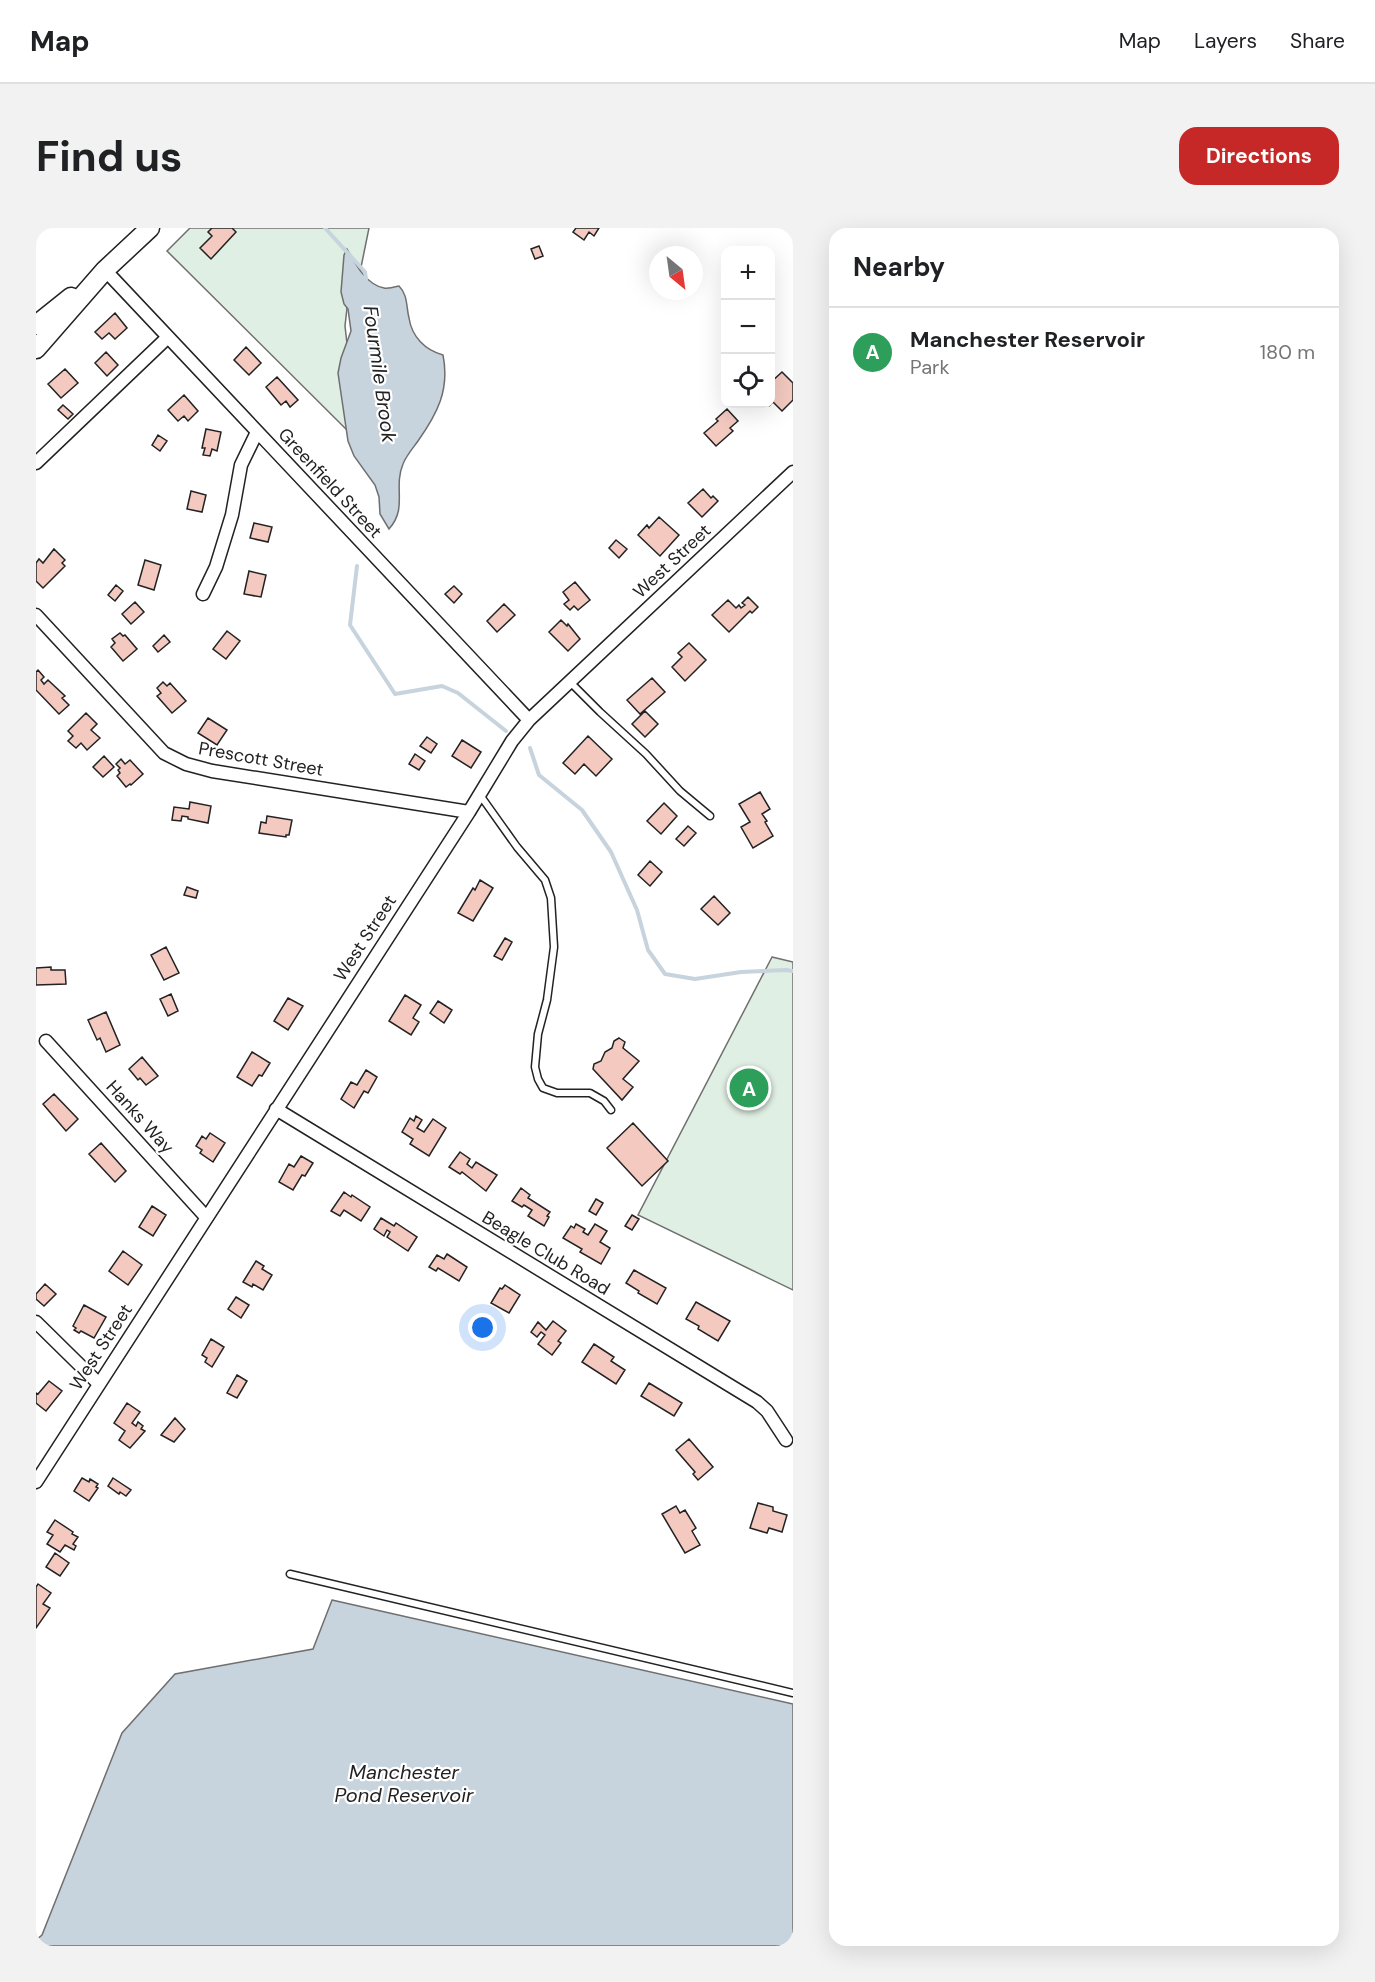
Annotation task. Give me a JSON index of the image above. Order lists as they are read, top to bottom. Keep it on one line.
{"streets":{"street":["Greenfield Street","West Street","Prescott Street","Hanks Way","Beagle Club Road"]},"crossings":[["Greenfield Street","West Street"],["West Street","Prescott Street"],["West Street","Hanks Way"],["West Street","Beagle Club Road"]],"water":["Fourmile Brook","Manchester Pond Reservoir"],"north":"bottom right","page":{"header":"Map","nav":["Map","Layers","Share"],"buttons":"Directions","title":"Find us","heading":"Nearby","map_buttons":["+","−"],"list":[{"mark":"A","name":"Manchester Reservoir","note":"Park","value":"180 m"}],"pins":"A"}}
